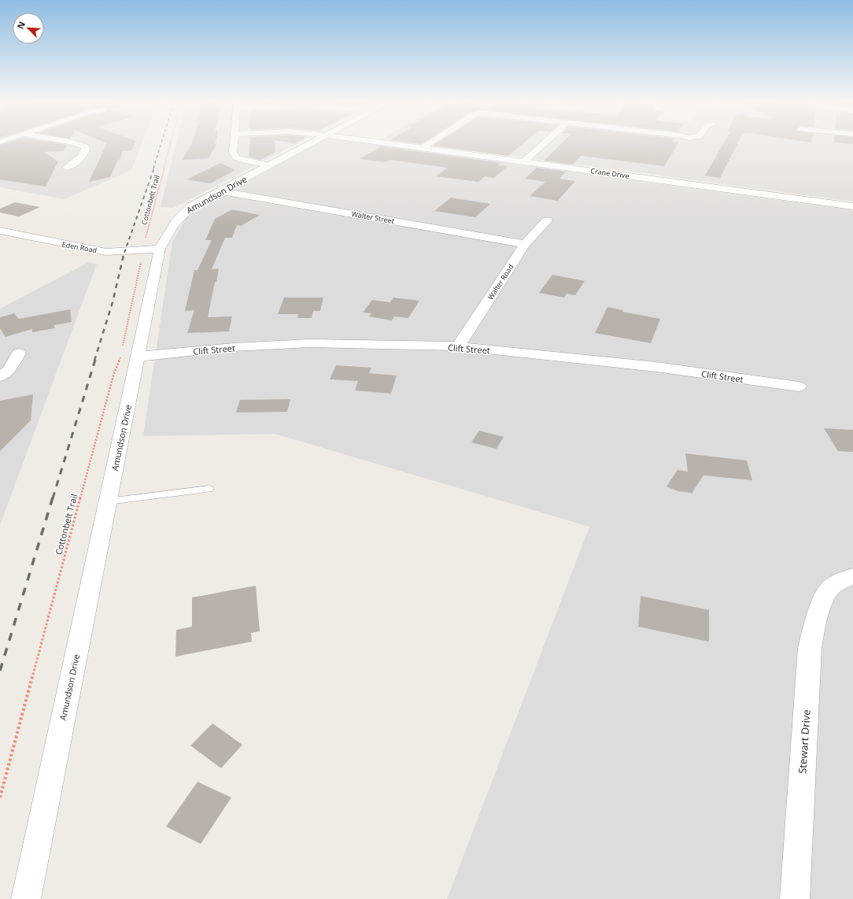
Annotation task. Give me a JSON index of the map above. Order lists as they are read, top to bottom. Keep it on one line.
{"streets":{"street":["Crane Drive","Amundson Drive","Walter Street","Eden Road","Walter Road","Clift Street","Stewart Drive"],"path":["Cottonbelt Trail"]},"crossings":[["Amundson Drive","Walter Street"],["Amundson Drive","Eden Road"],["Amundson Drive","Clift Street"],["Walter Street","Walter Road"],["Walter Road","Clift Street"]],"north":"top left"}
